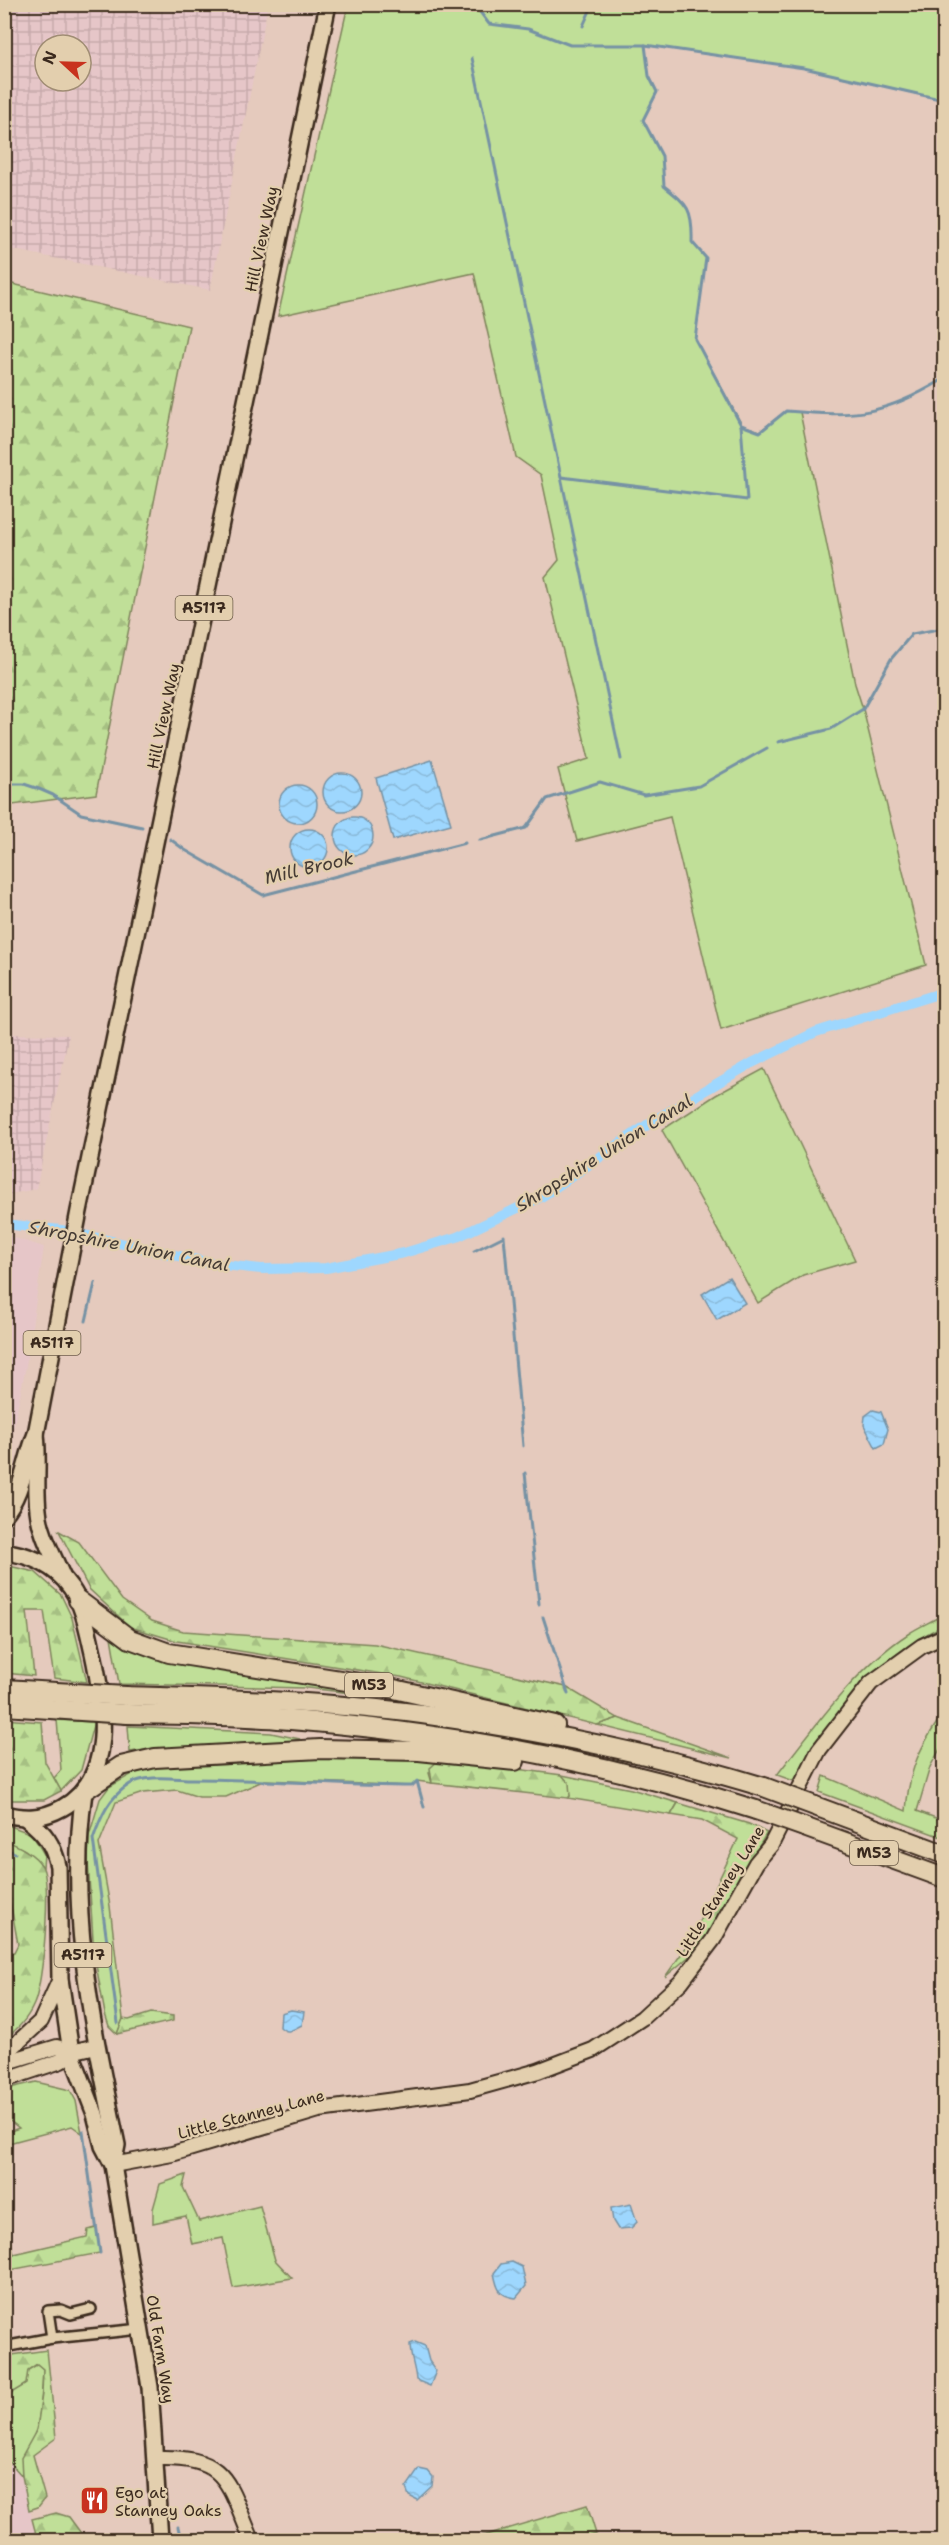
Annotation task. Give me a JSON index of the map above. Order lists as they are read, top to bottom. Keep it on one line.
{"streets":{"highway":["M53"],"main road":["Hill View Way","A5117","Old Farm Way"],"street":["Little Stanney Lane"]},"crossings":[["M53","Old Farm Way"],["Little Stanney Lane","Old Farm Way"]],"water":["Mill Brook","Shropshire Union Canal"],"places":{"restaurant":["Ego at Stanney Oaks"]},"north":"left"}
